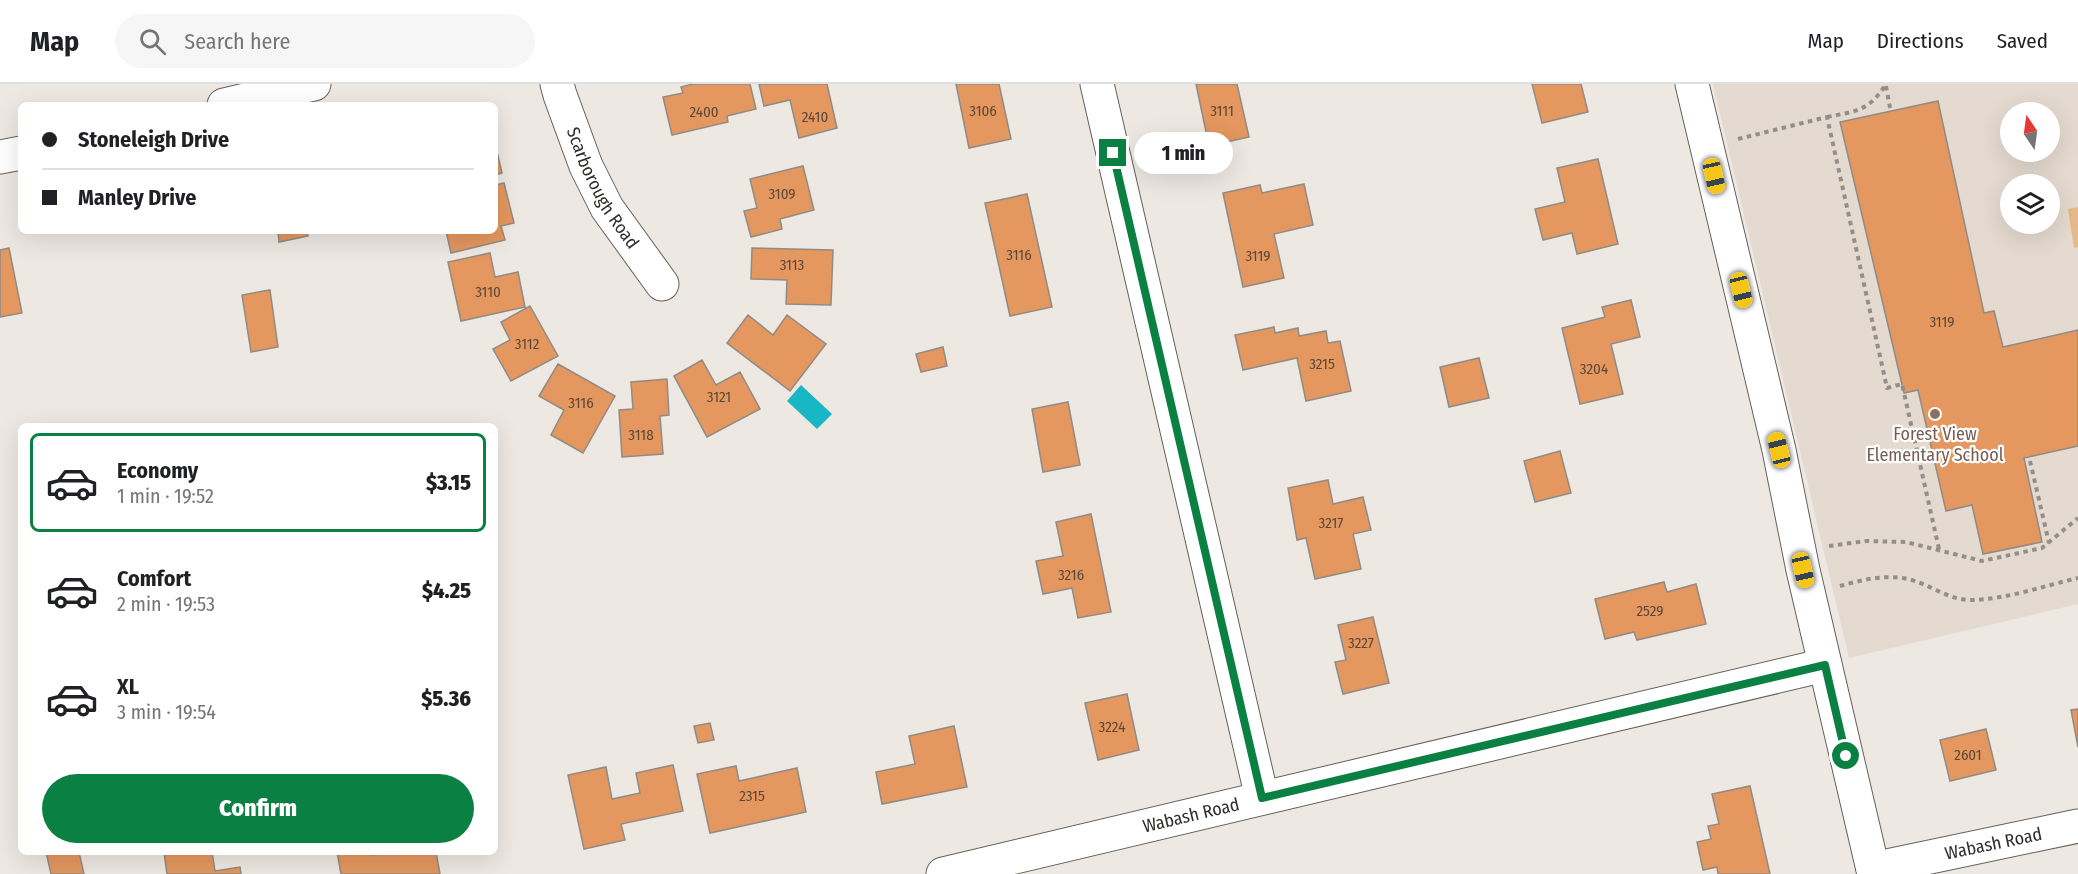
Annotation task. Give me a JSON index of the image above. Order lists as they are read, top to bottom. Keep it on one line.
{"streets":{"street":["Scarborough Road","Wabash Road"]},"places":["Forest View Elementary School"],"house_numbers":["3106","3111","2400","2410","3109","3116","3119","3113","3110","3119","3112","3215","3204","3121","3116","3118","3217","3216","2529","3227","3224","2601","2315"],"north":"top","page":{"header":"Map","search":"Search here","nav":["Map","Directions","Saved"],"banner":["Stoneleigh Drive","Manley Drive"],"bubble":"1 min","list":[{"name":"Economy","note":"1 min · 19:52","value":"$3.15"},{"name":"Comfort","note":"2 min · 19:53","value":"$4.25"},{"name":"XL","note":"3 min · 19:54","value":"$5.36"}],"buttons":"Confirm"}}
